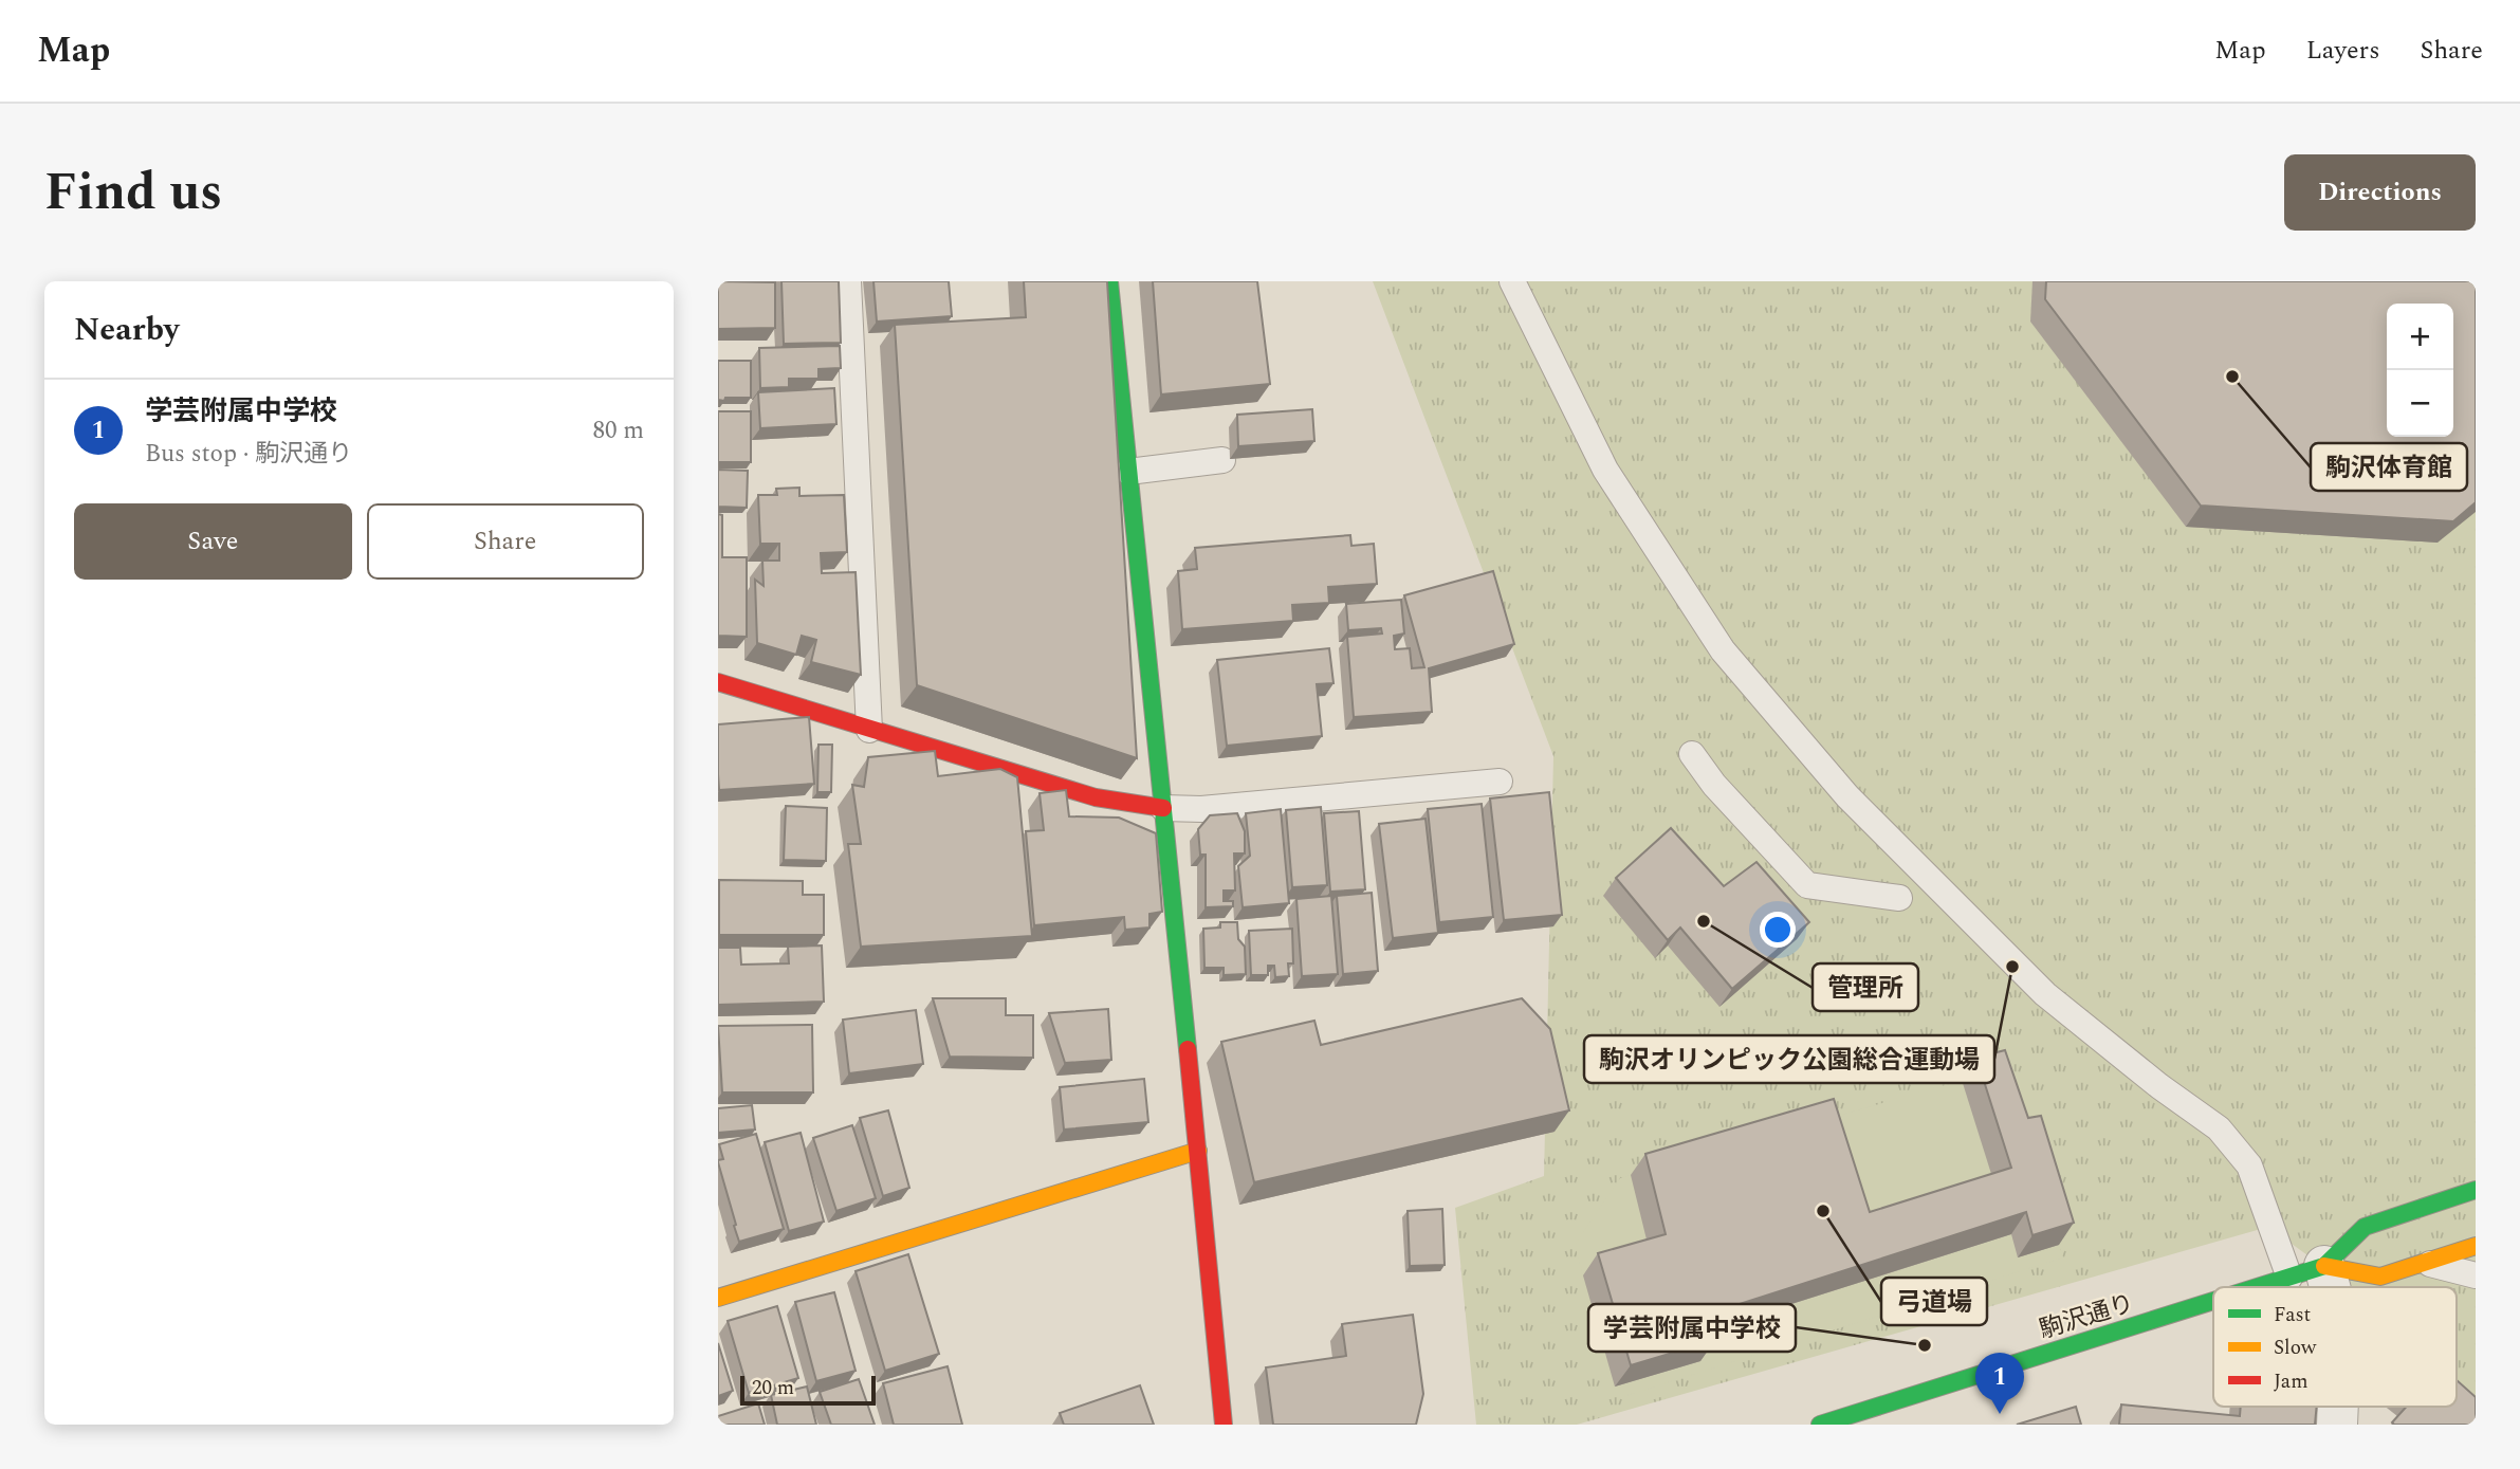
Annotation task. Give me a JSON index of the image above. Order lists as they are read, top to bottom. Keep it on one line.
{"streets":{"street":["駒沢通り"]},"places":["駒沢体育館","管理所","駒沢オリンピック公園総合運動場","弓道場","学芸附属中学校"],"legend":["Fast","Slow","Jam"],"scale_bar":"20 m","page":{"header":"Map","nav":["Map","Layers","Share"],"title":"Find us","buttons":["Directions",["Save","Share"]],"heading":"Nearby","map_buttons":["+","−"],"list":[{"mark":"1","name":"学芸附属中学校","note":"Bus stop · 駒沢通り","value":"80 m"}],"pins":"1","scale":"20 m"}}
